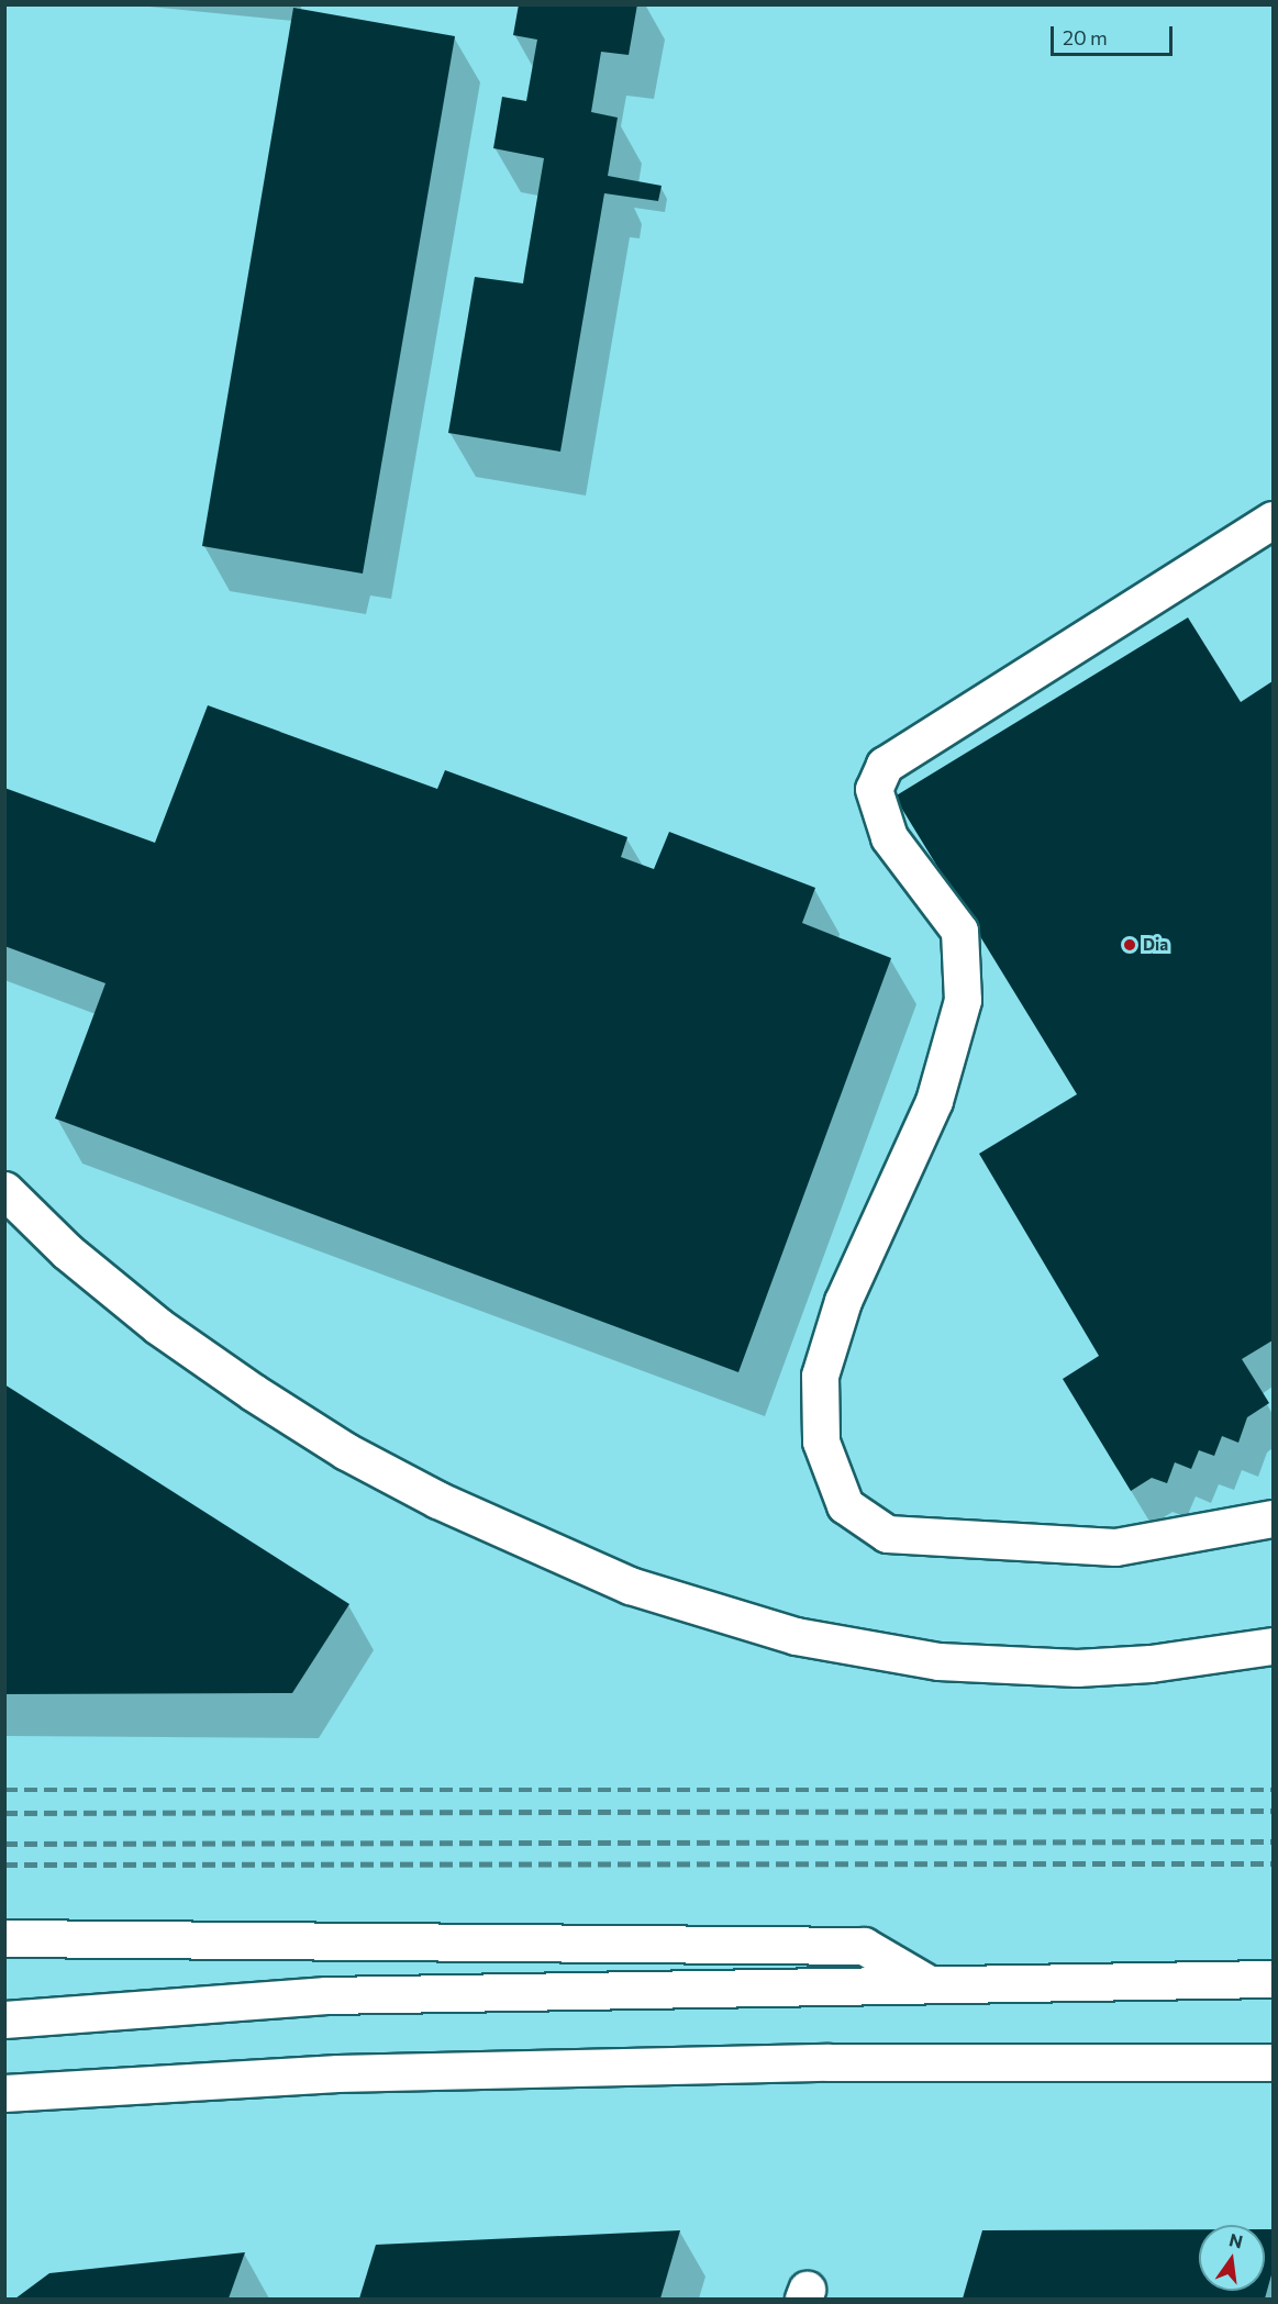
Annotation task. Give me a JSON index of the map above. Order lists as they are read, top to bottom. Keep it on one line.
{"places":["Dia"],"scale_bar":"20 m","north":"top"}
